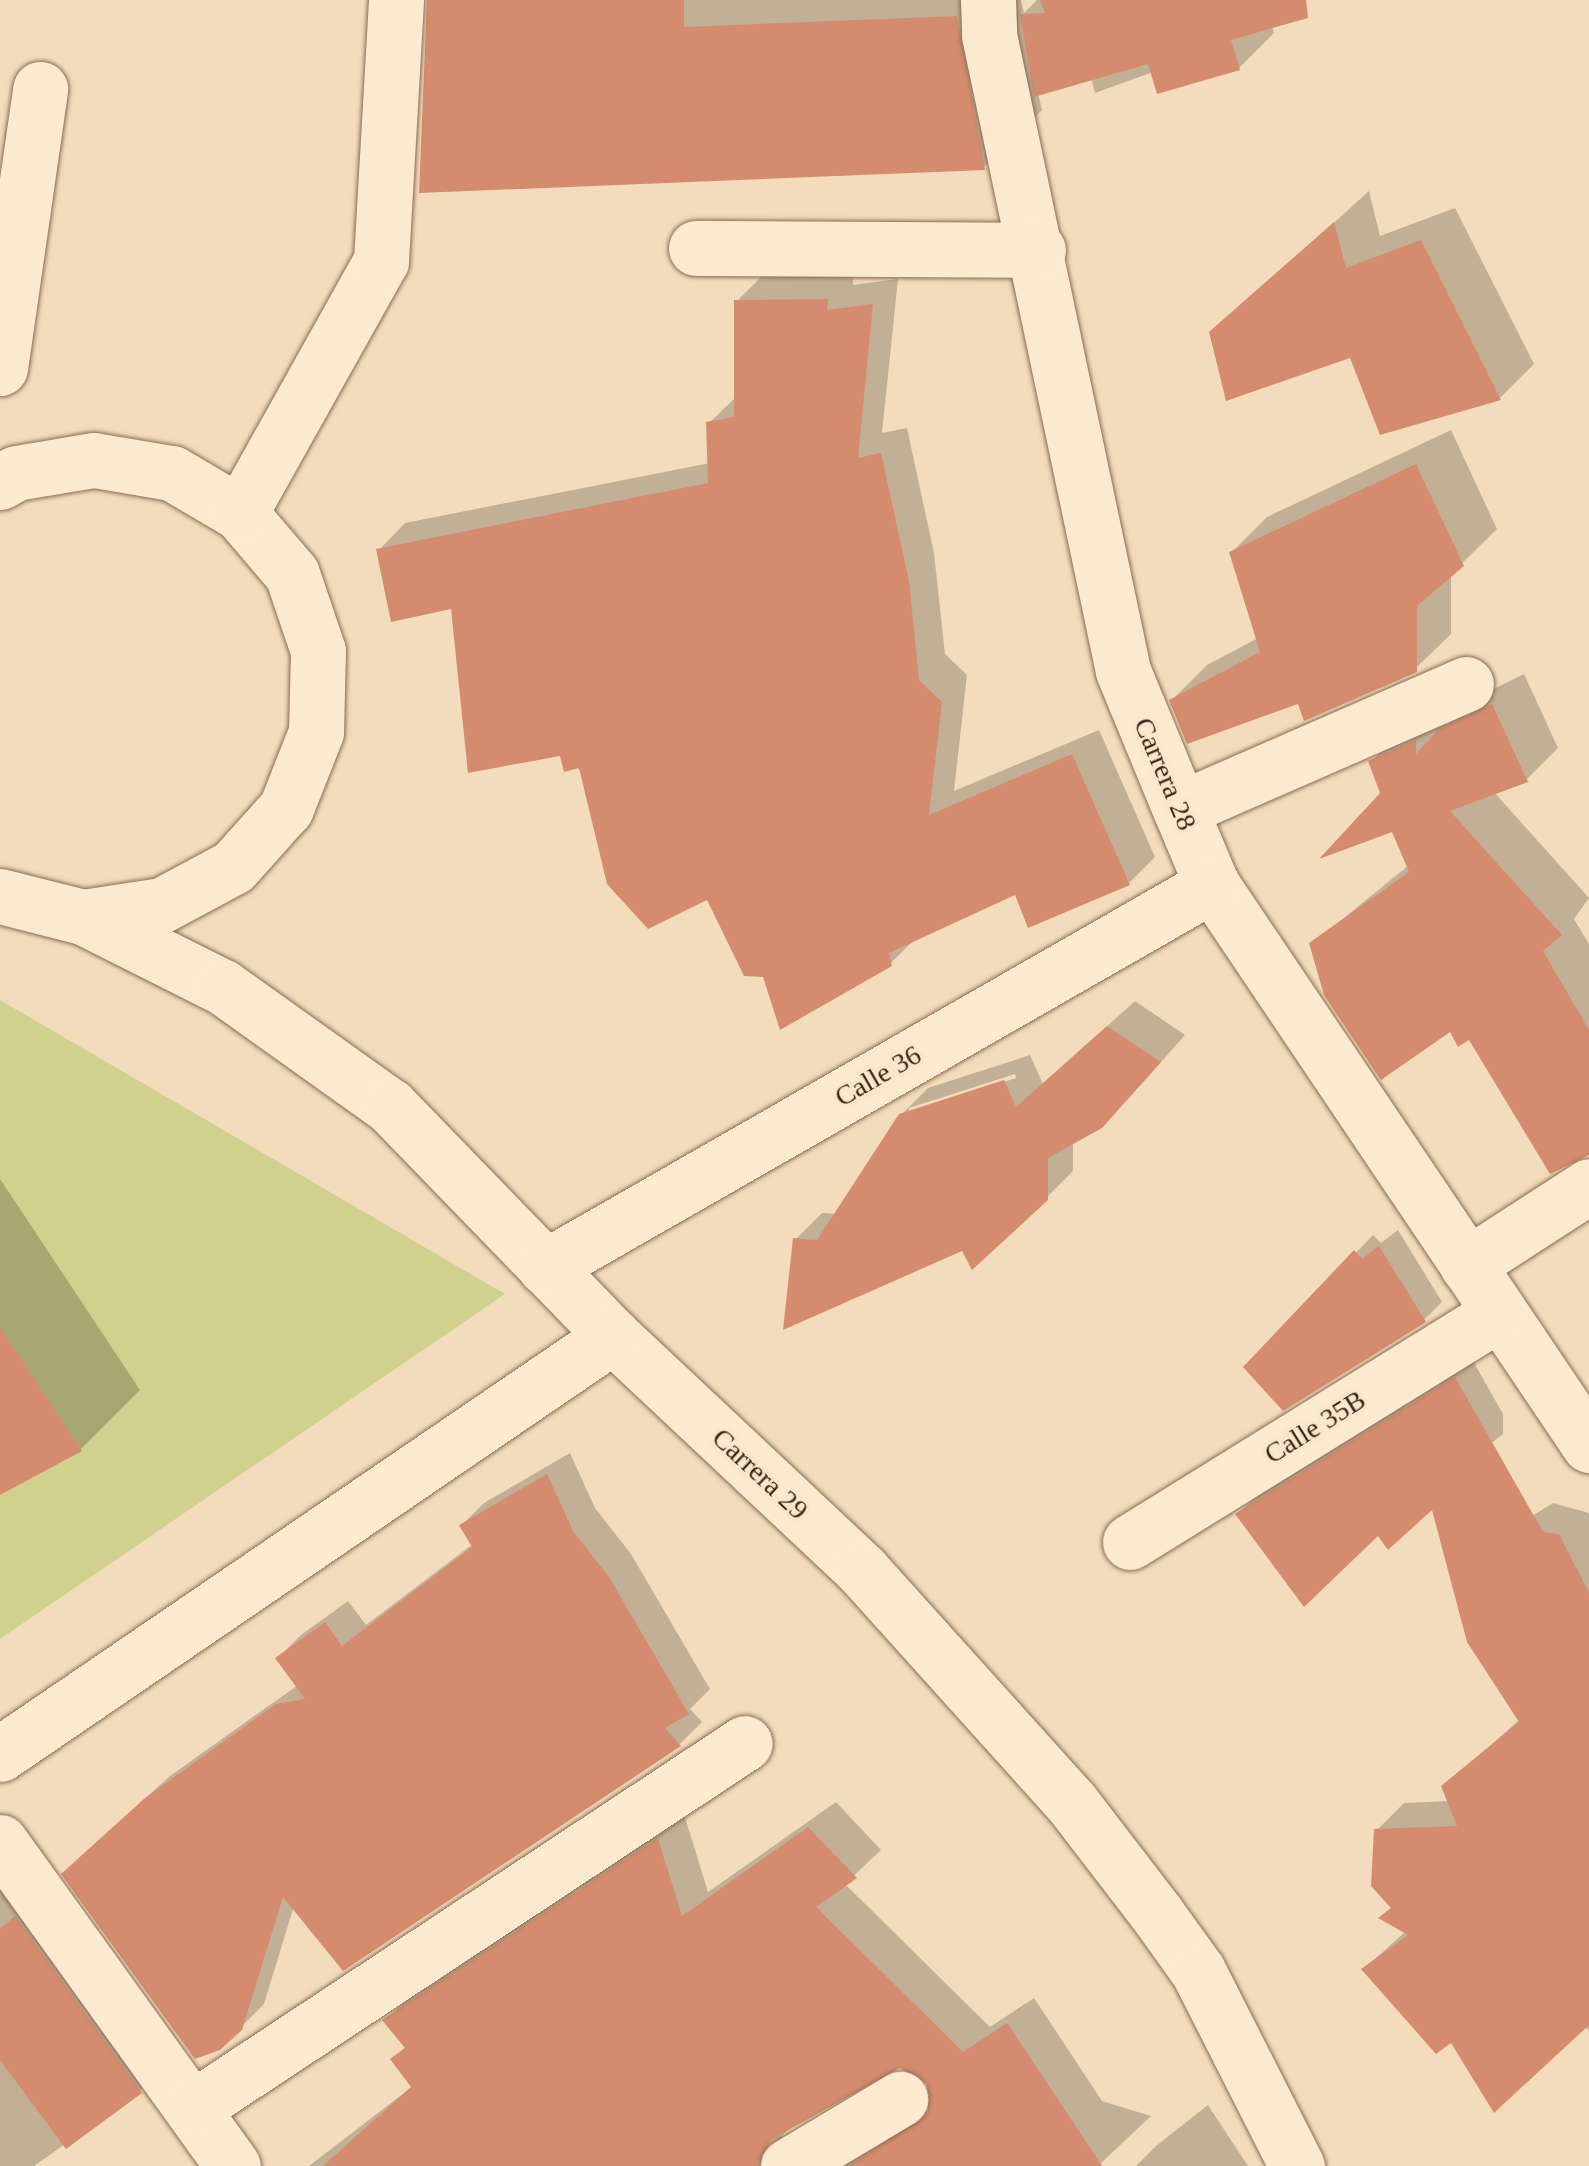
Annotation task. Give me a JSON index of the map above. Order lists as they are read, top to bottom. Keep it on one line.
{"streets":{"street":["Carrera 28","Calle 36","Calle 35B","Carrera 29"]},"crossings":[["Carrera 28","Calle 36"],["Carrera 28","Calle 35B"],["Calle 36","Carrera 29"]]}
